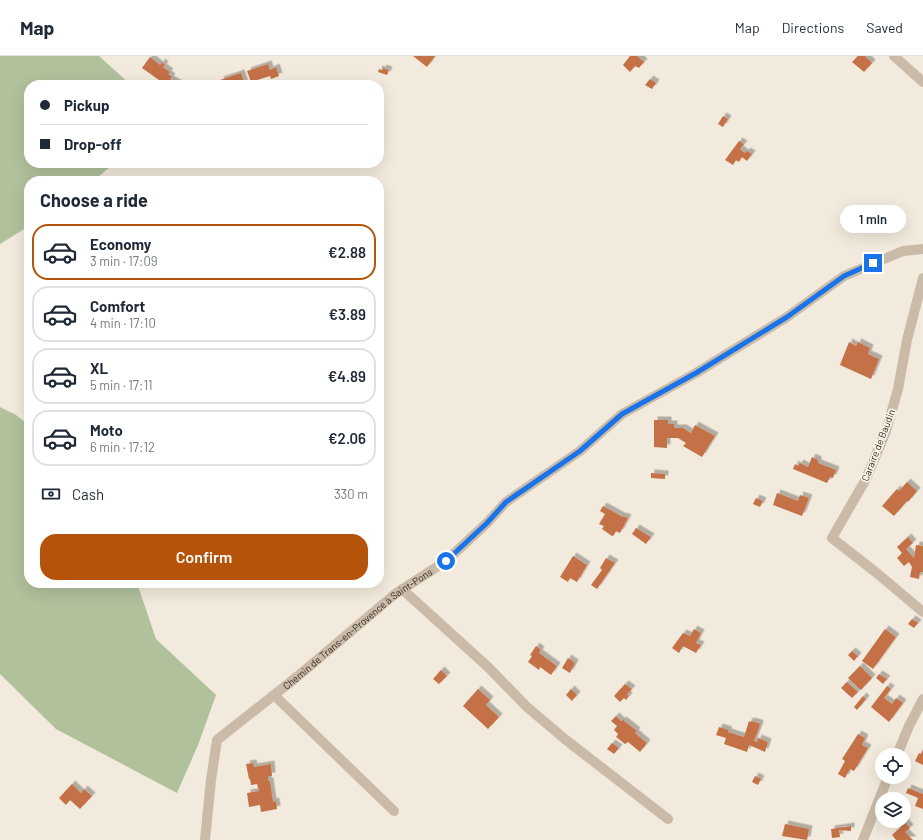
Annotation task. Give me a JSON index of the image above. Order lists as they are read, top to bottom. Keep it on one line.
{"streets":{"street":["Caraire de Baudin","Chemin de Trans-en-Provence à Saint-Pons"]},"page":{"header":"Map","nav":["Map","Directions","Saved"],"banner":["Pickup","Drop-off"],"heading":"Choose a ride","bubble":"1 min","list":[{"name":"Economy","note":"3 min · 17:09","value":"€2.88"},{"name":"Comfort","note":"4 min · 17:10","value":"€3.89"},{"name":"XL","note":"5 min · 17:11","value":"€4.89"},{"name":"Moto","note":"6 min · 17:12","value":"€2.06"}],"pay":["Cash","330 m"],"buttons":"Confirm"}}
